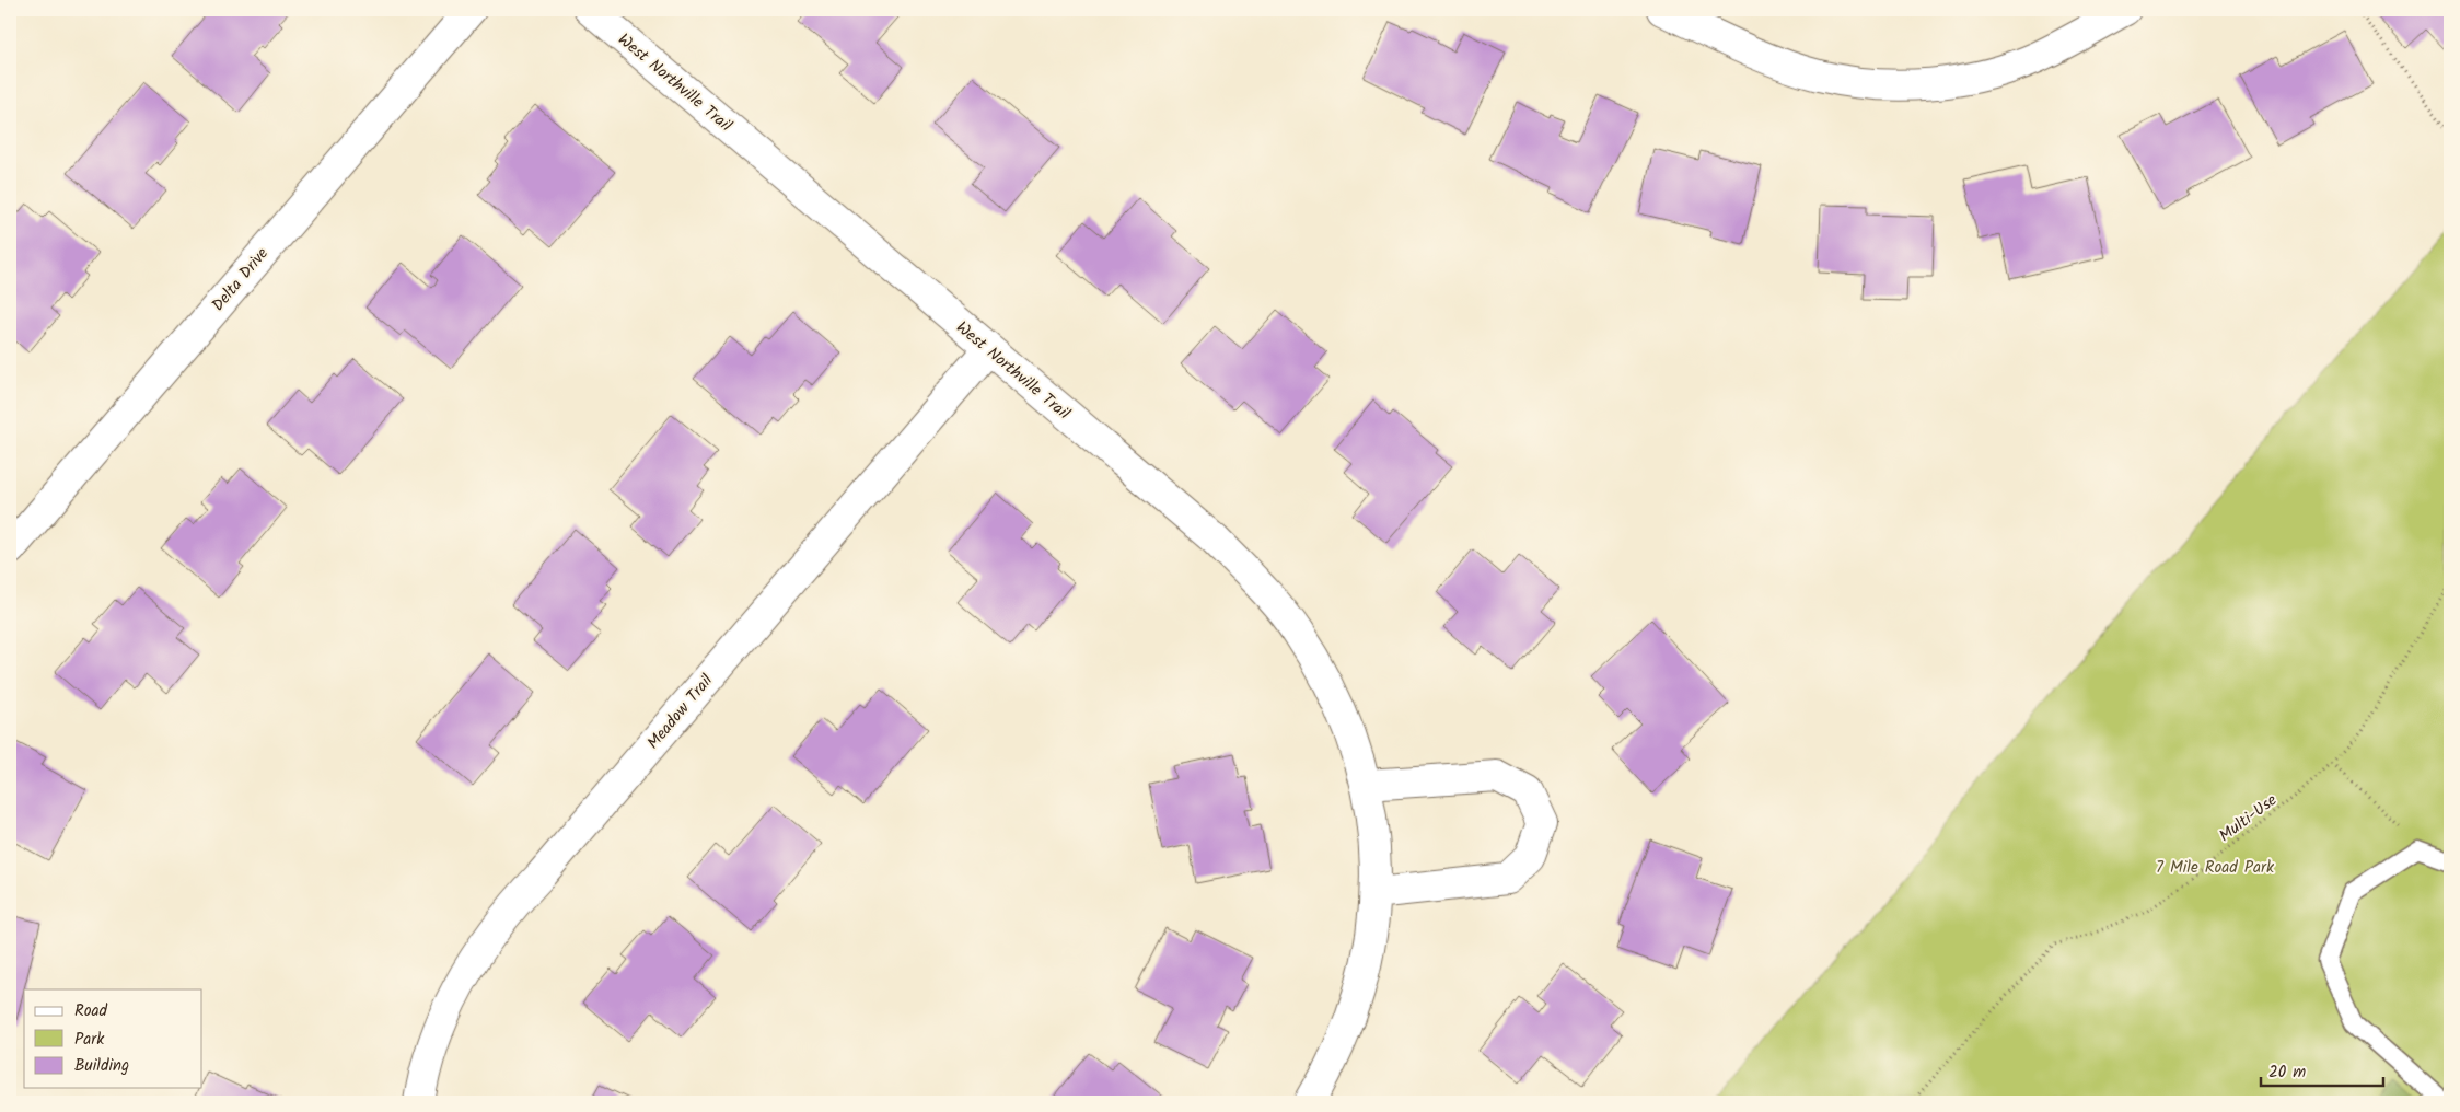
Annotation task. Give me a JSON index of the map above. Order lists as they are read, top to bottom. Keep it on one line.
{"streets":{"street":["West Northville Trail","Delta Drive","Meadow Trail"],"path":["Multi-Use"]},"crossings":[["West Northville Trail","Meadow Trail"]],"parks":["7 Mile Road Park"],"legend":["Road","Park","Building"],"scale_bar":"20 m"}
